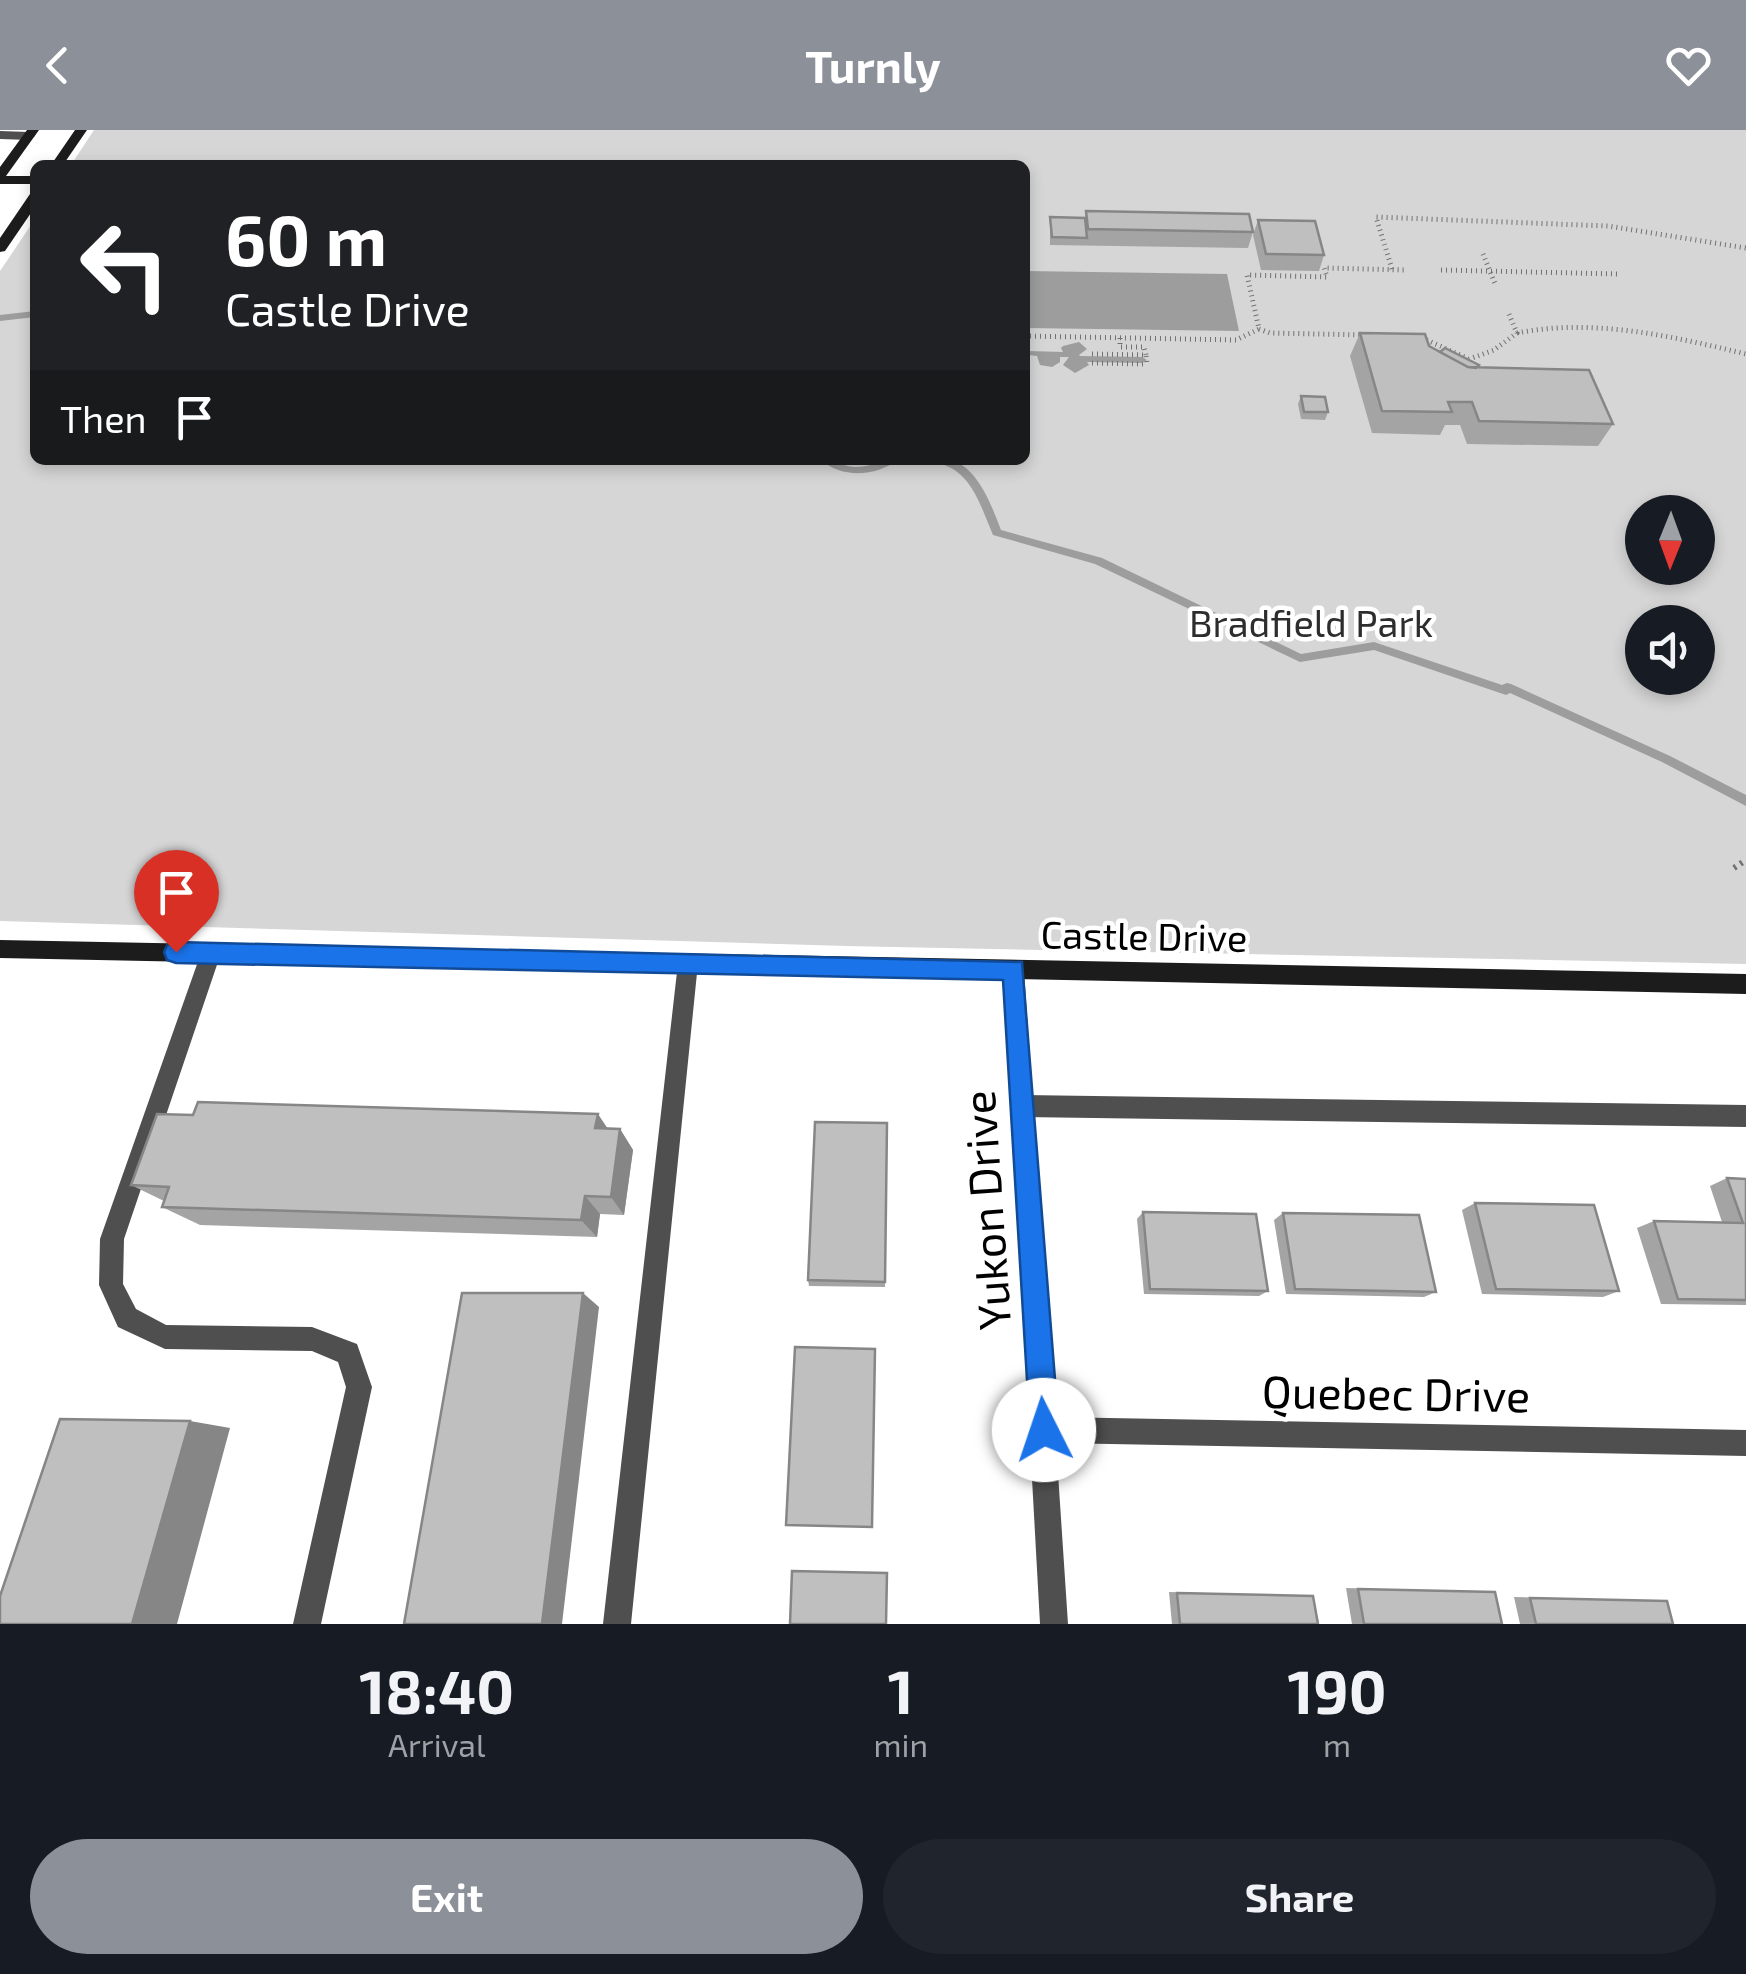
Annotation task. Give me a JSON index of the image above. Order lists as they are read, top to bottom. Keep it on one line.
{"streets":{"main road":["Castle Drive"],"street":["Yukon Drive","Quebec Drive"]},"crossings":[["Castle Drive","Yukon Drive"],["Yukon Drive","Quebec Drive"]],"parks":["Bradfield Park"],"north":"bottom","page":{"header":"Turnly","turn":["60 m","Castle Drive"],"then":"Then","eta":["18:40","Arrival","1","min","190","m"],"buttons":["Exit","Share"]}}
